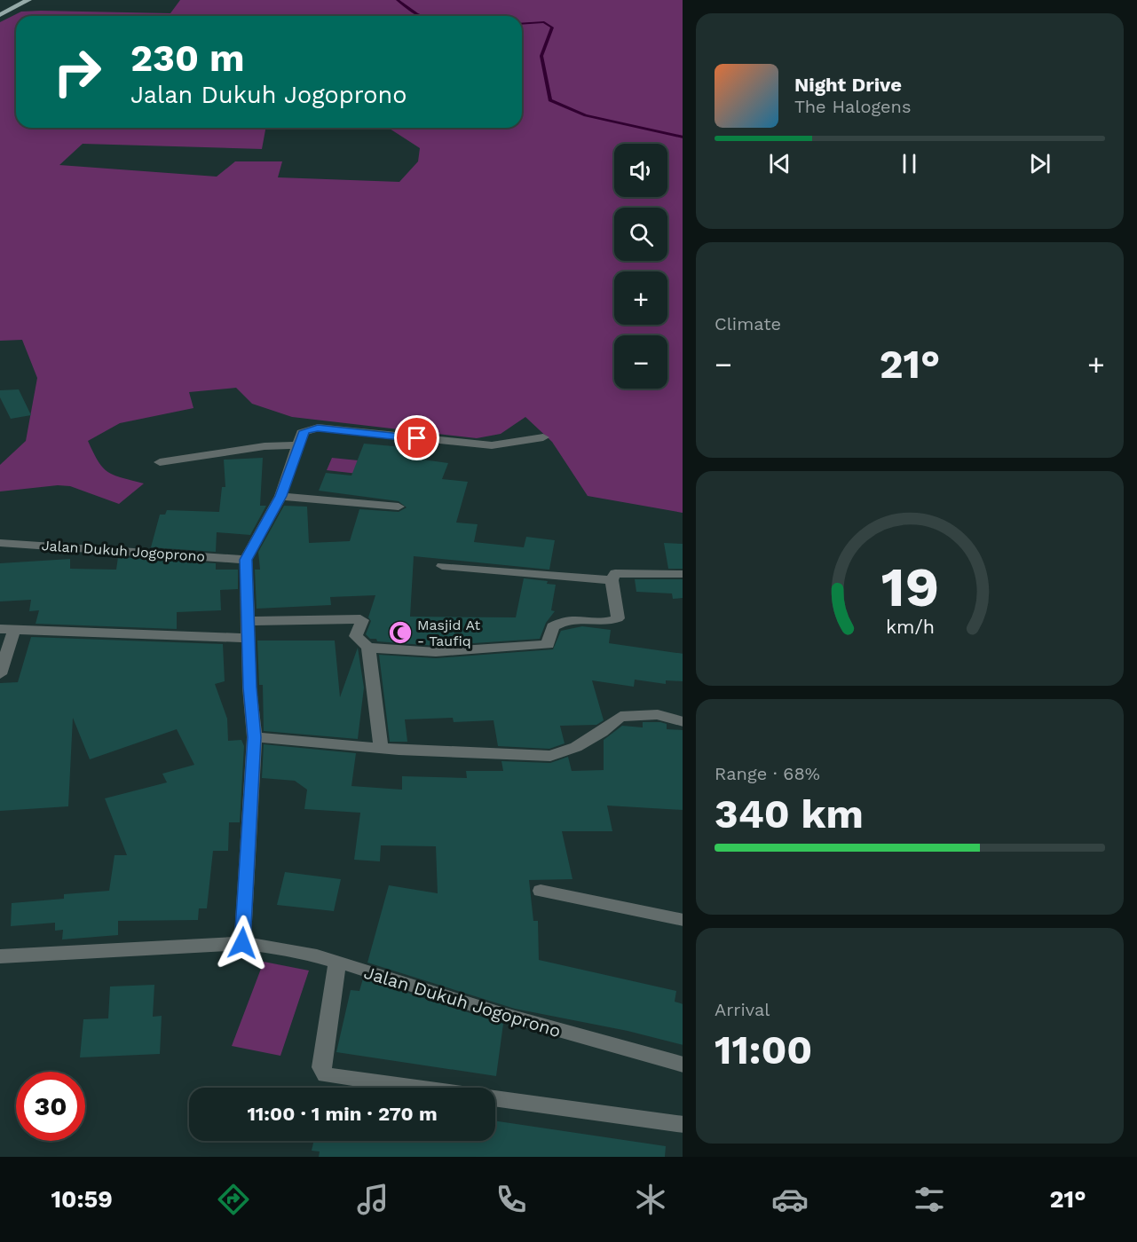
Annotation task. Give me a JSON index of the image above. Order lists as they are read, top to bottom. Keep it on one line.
{"streets":{"street":["Jalan Dukuh Jogoprono"]},"places":{"mosque":["Masjid At - Taufiq"]},"page":{"turn":["230 m","Jalan Dukuh Jogoprono"],"song":["Night Drive","The Halogens"],"map_buttons":["+","−"],"tile":["Climate",["Range · 68%","340 km"],["Arrival","11:00"]],"heat":["−","21°","+"],"limit":"30","trip":"11:00 · 1 min · 270 m","tabs":["10:59","21°"],"gauge":["19","km/h"]}}
